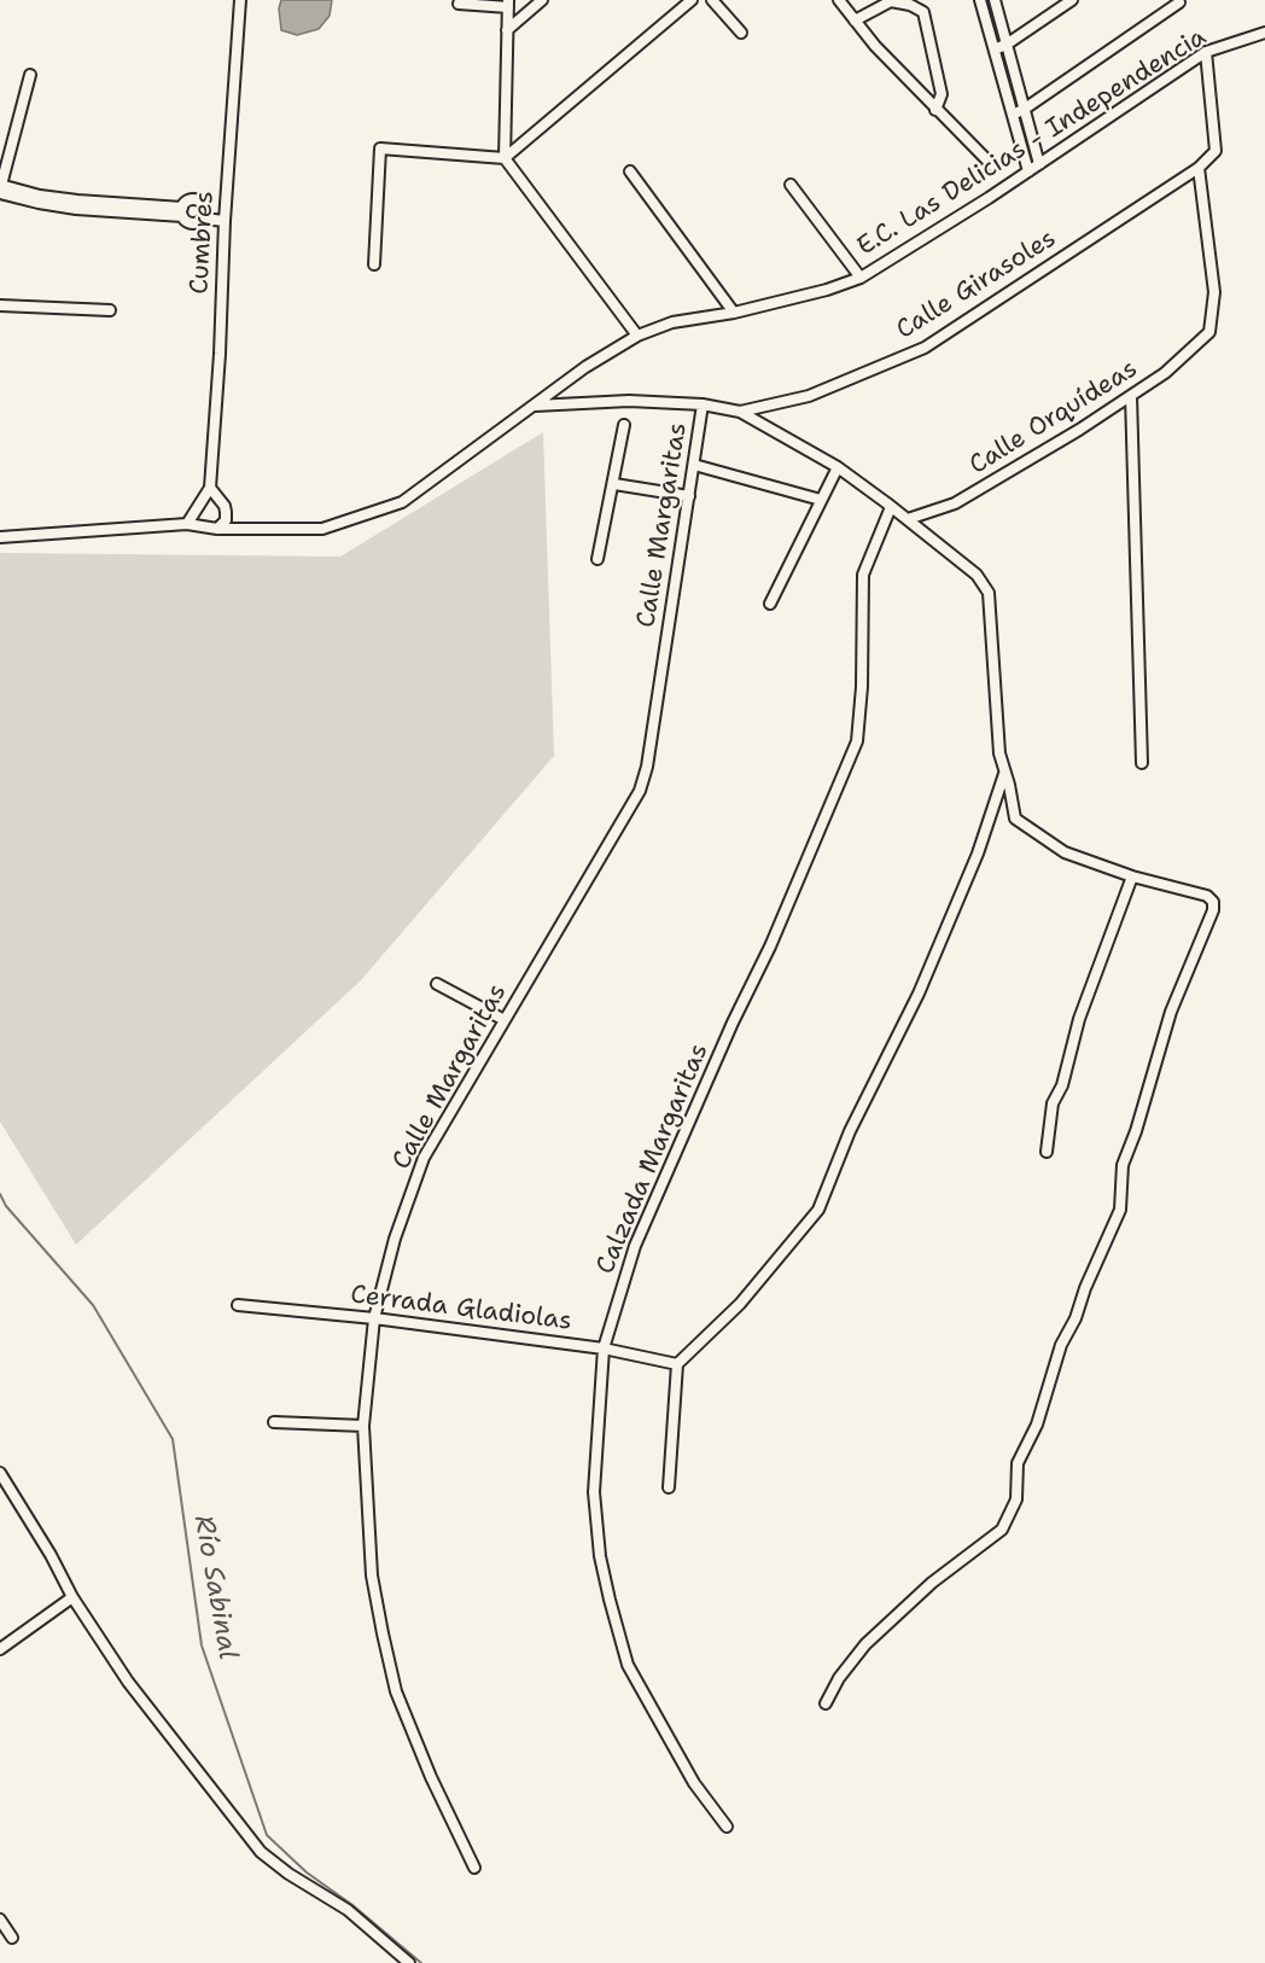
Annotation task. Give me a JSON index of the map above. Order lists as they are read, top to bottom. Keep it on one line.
{"streets":{"street":["E.C. Las Delicias - Independencia","Cumbres","Calle Girasoles","Calle Orquídeas","Calle Margaritas","Calzada Margaritas","Cerrada Gladiolas"]},"crossings":[["E.C. Las Delicias - Independencia","Cumbres"],["E.C. Las Delicias - Independencia","Calle Girasoles"],["Calle Girasoles","Calle Orquídeas"],["Calle Margaritas","Cerrada Gladiolas"],["Calzada Margaritas","Cerrada Gladiolas"]],"water":["Río Sabinal"]}
